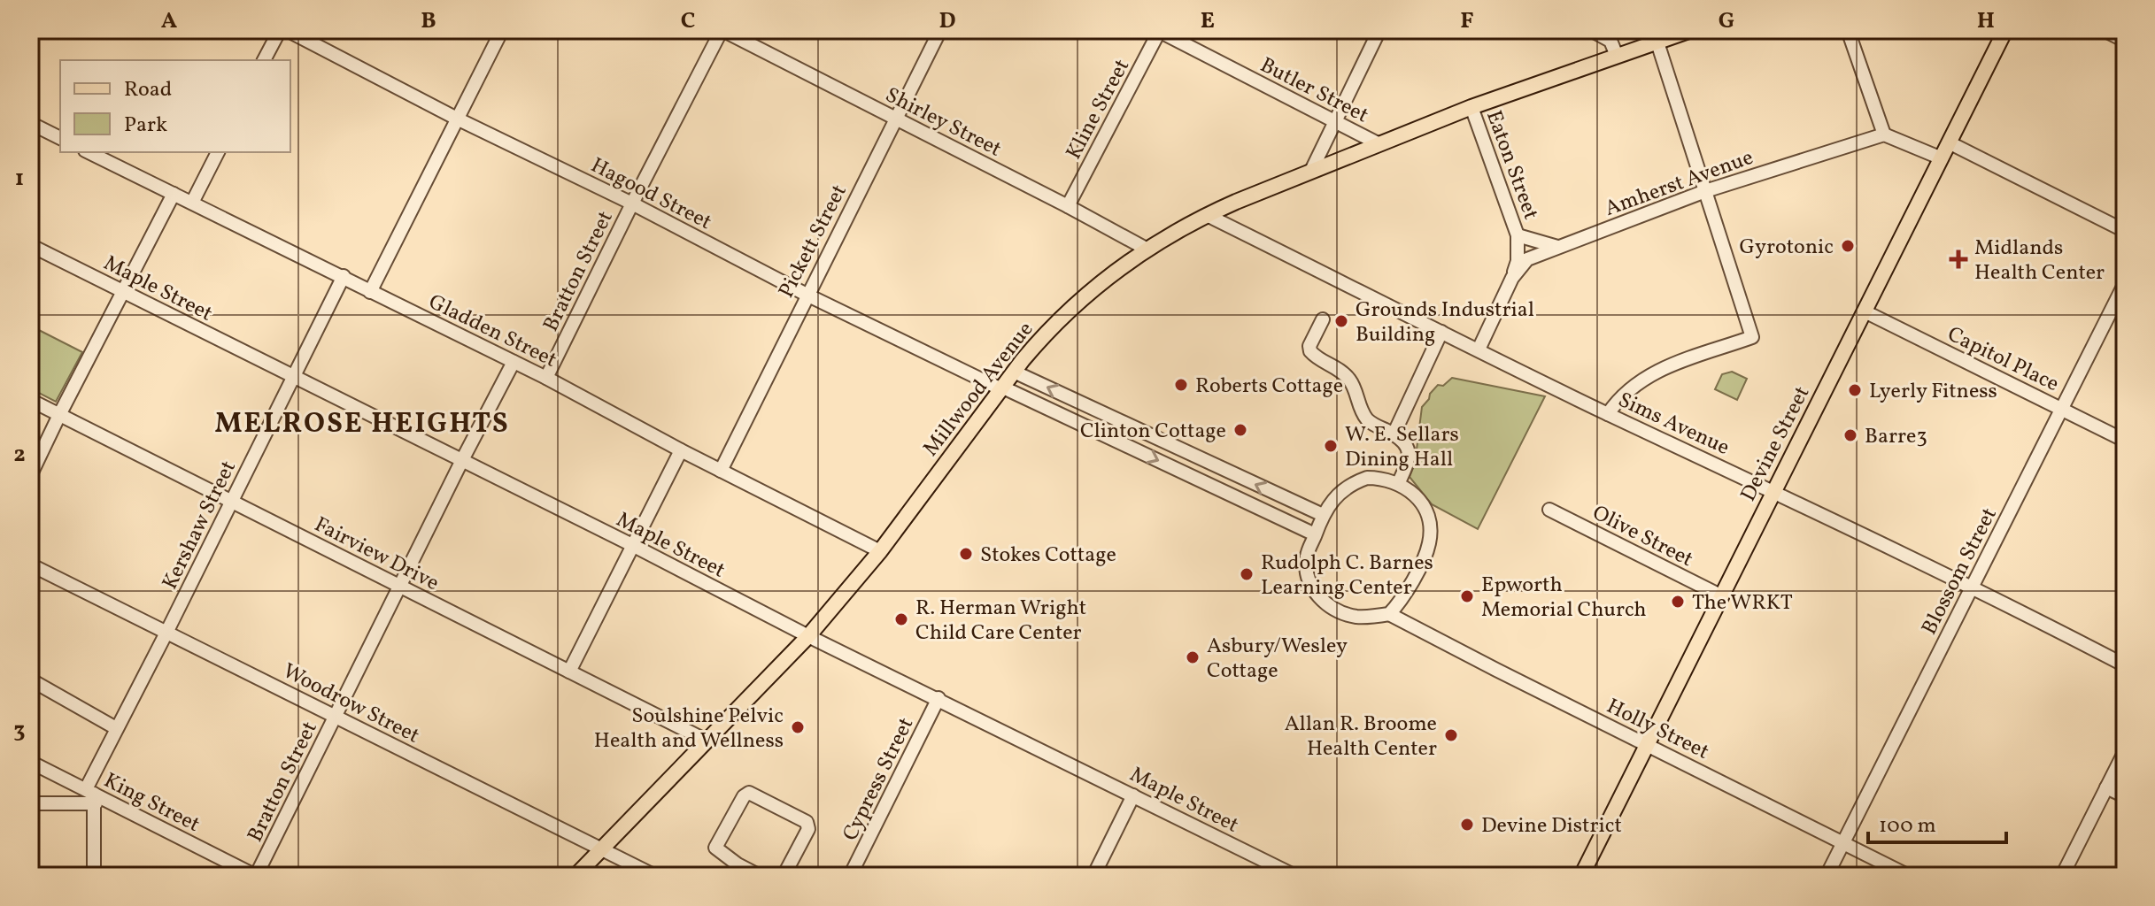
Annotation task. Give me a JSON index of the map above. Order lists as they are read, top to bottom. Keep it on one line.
{"streets":{"main road":["Millwood Avenue","Devine Street"],"street":["Butler Street","Kline Street","Shirley Street","Eaton Street","Amherst Avenue","Hagood Street","Pickett Street","Bratton Street","Maple Street","Gladden Street","Capitol Place","Sims Avenue","Kershaw Street","Olive Street","Fairview Drive","Blossom Street","Woodrow Street","Holly Street","Cypress Street","King Street"]},"crossings":[["Butler Street","Kline Street"],["Butler Street","Millwood Avenue"],["Kline Street","Shirley Street"],["Shirley Street","Pickett Street"],["Shirley Street","Bratton Street"],["Shirley Street","Millwood Avenue"],["Eaton Street","Millwood Avenue"],["Amherst Avenue","Sims Avenue"],["Hagood Street","Pickett Street"],["Hagood Street","Bratton Street"],["Hagood Street","Millwood Avenue"],["Hagood Street","Holly Street"],["Pickett Street","Gladden Street"],["Bratton Street","Maple Street"],["Bratton Street","Gladden Street"],["Bratton Street","Fairview Drive"],["Bratton Street","Woodrow Street"],["Bratton Street","King Street"],["Maple Street","Millwood Avenue"],["Maple Street","Kershaw Street"],["Maple Street","Cypress Street"],["Gladden Street","Millwood Avenue"],["Gladden Street","Kershaw Street"],["Capitol Place","Devine Street"],["Capitol Place","Blossom Street"],["Millwood Avenue","Sims Avenue"],["Millwood Avenue","Fairview Drive"],["Millwood Avenue","Woodrow Street"],["Sims Avenue","Devine Street"],["Sims Avenue","Blossom Street"],["Devine Street","Olive Street"],["Devine Street","Holly Street"],["Kershaw Street","Fairview Drive"],["Kershaw Street","Woodrow Street"],["Kershaw Street","King Street"],["Blossom Street","Holly Street"]],"districts":["MELROSE HEIGHTS"],"places":{"other":["Gyrotonic","Grounds Industrial Building","Roberts Cottage","Lyerly Fitness","Clinton Cottage","Barre3","W. E. Sellars Dining Hall","Stokes Cottage","Rudolph C. Barnes Learning Center","Epworth Memorial Church","The WRKT","R. Herman Wright Child Care Center","Asbury/Wesley Cottage","Soulshine Pelvic Health and Wellness","Allan R. Broome Health Center","Devine District"],"health":["Midlands Health Center"]},"legend":["Road","Park"],"scale_bar":"100 m","grid":{"columns":["A","B","C","D","E","F","G","H"],"rows":["1","2","3"]}}
